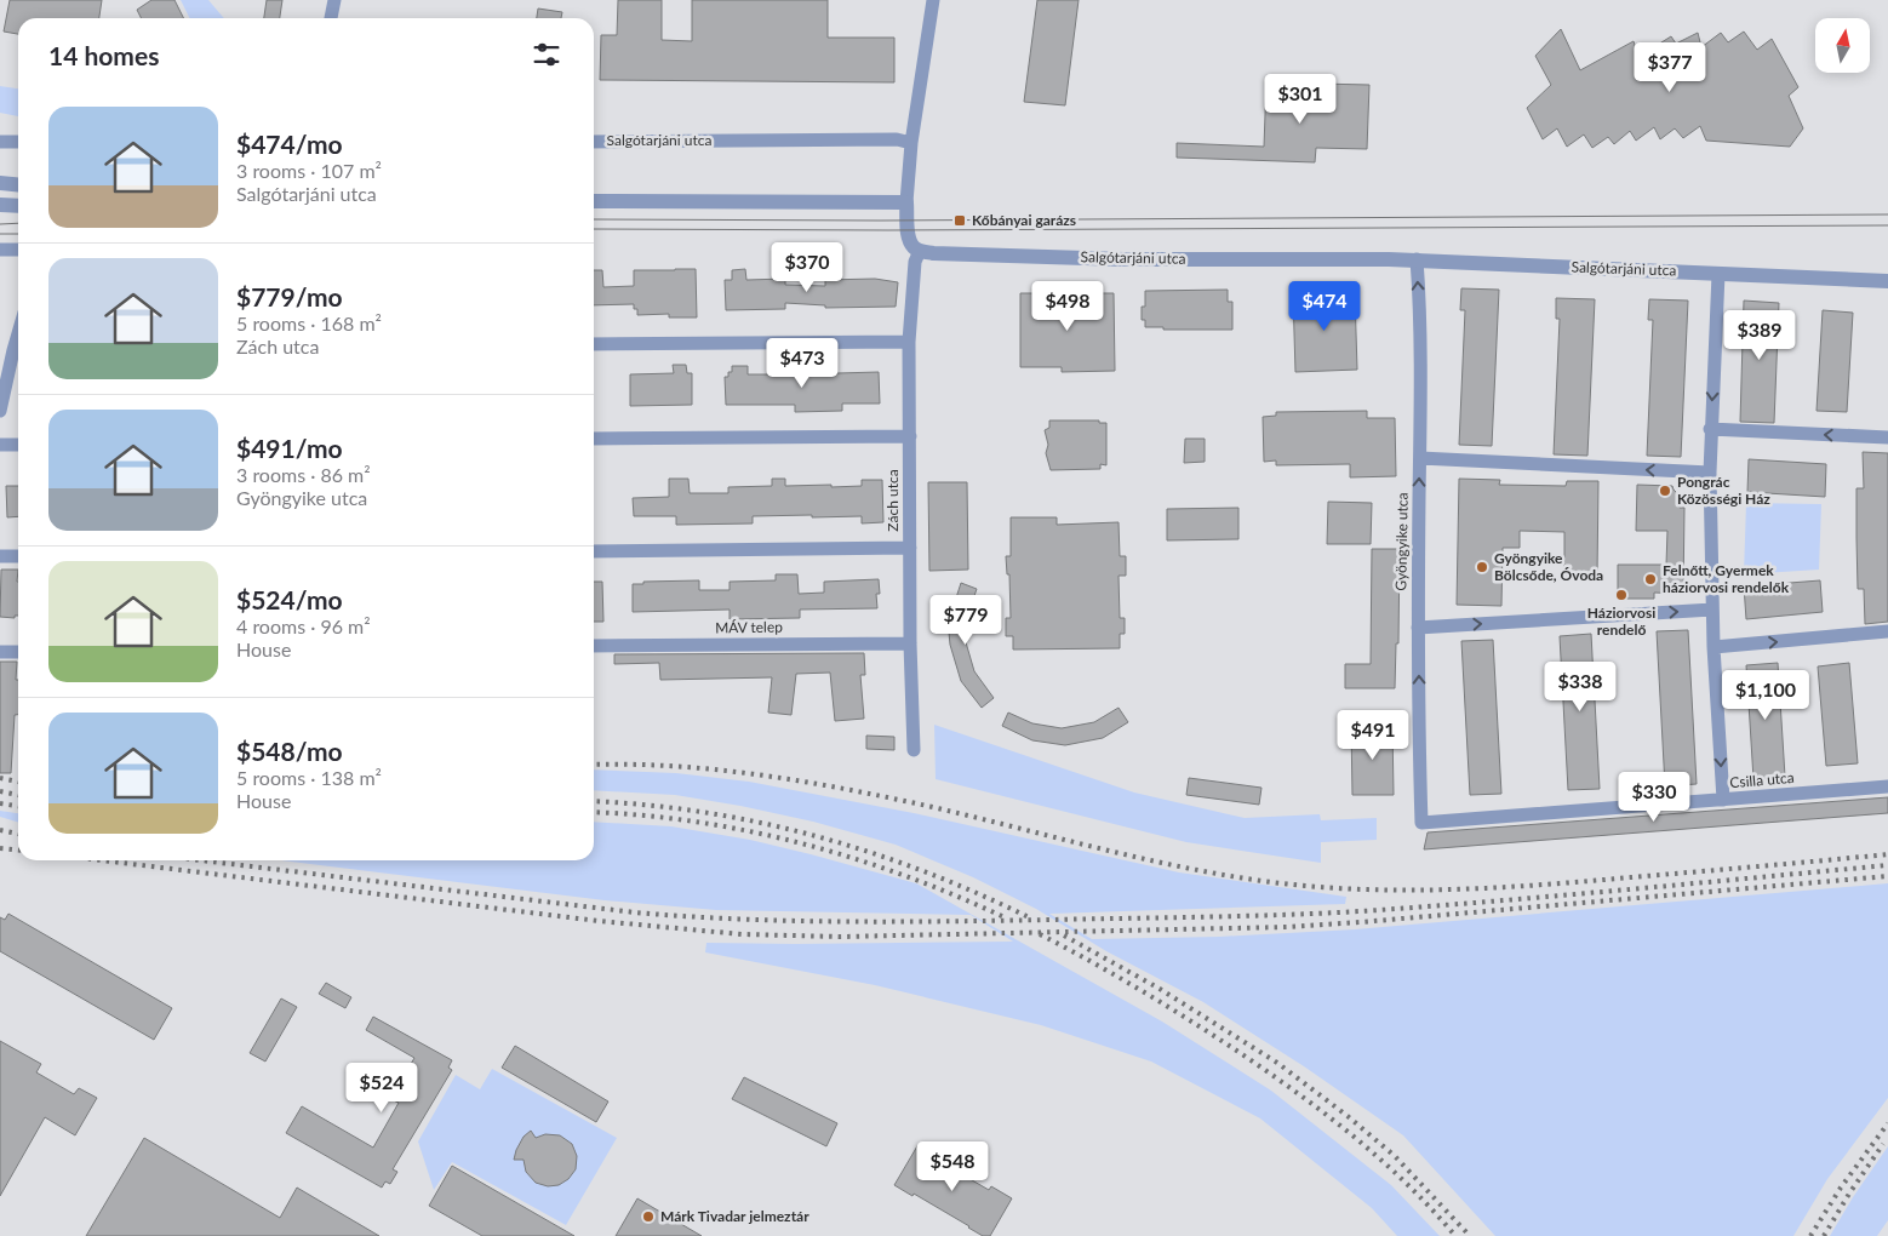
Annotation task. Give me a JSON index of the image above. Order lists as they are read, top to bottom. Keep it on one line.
{"streets":{"street":["Salgótarjáni utca","Zách utca","Gyöngyike utca","MÁV telep","Csilla utca"]},"crossings":[["Salgótarjáni utca","Zách utca"],["Salgótarjáni utca","Gyöngyike utca"],["Zách utca","MÁV telep"],["Gyöngyike utca","Csilla utca"]],"one_way":["Gyöngyike utca"],"places":{"transit":["Kőbányai garázs"],"other":["Pongrác Közösségi Ház","Gyöngyike Bölcsőde, Óvoda","Felnőtt, Gyermek háziorvosi rendelők","Háziorvosi rendelő","Márk Tivadar jelmeztár"]},"north":"top","page":{"heading":"14 homes","price":["$377","$301","$370","$498","$474","$389","$473","$779","$338","$1,100","$491","$330","$524","$548"],"list":[{"name":"$474/mo","note":"3 rooms · 107 m² · Salgótarjáni utca"},{"name":"$779/mo","note":"5 rooms · 168 m² · Zách utca"},{"name":"$491/mo","note":"3 rooms · 86 m² · Gyöngyike utca"},{"name":"$524/mo","note":"4 rooms · 96 m² · House"},{"name":"$548/mo","note":"5 rooms · 138 m² · House"}]}}
